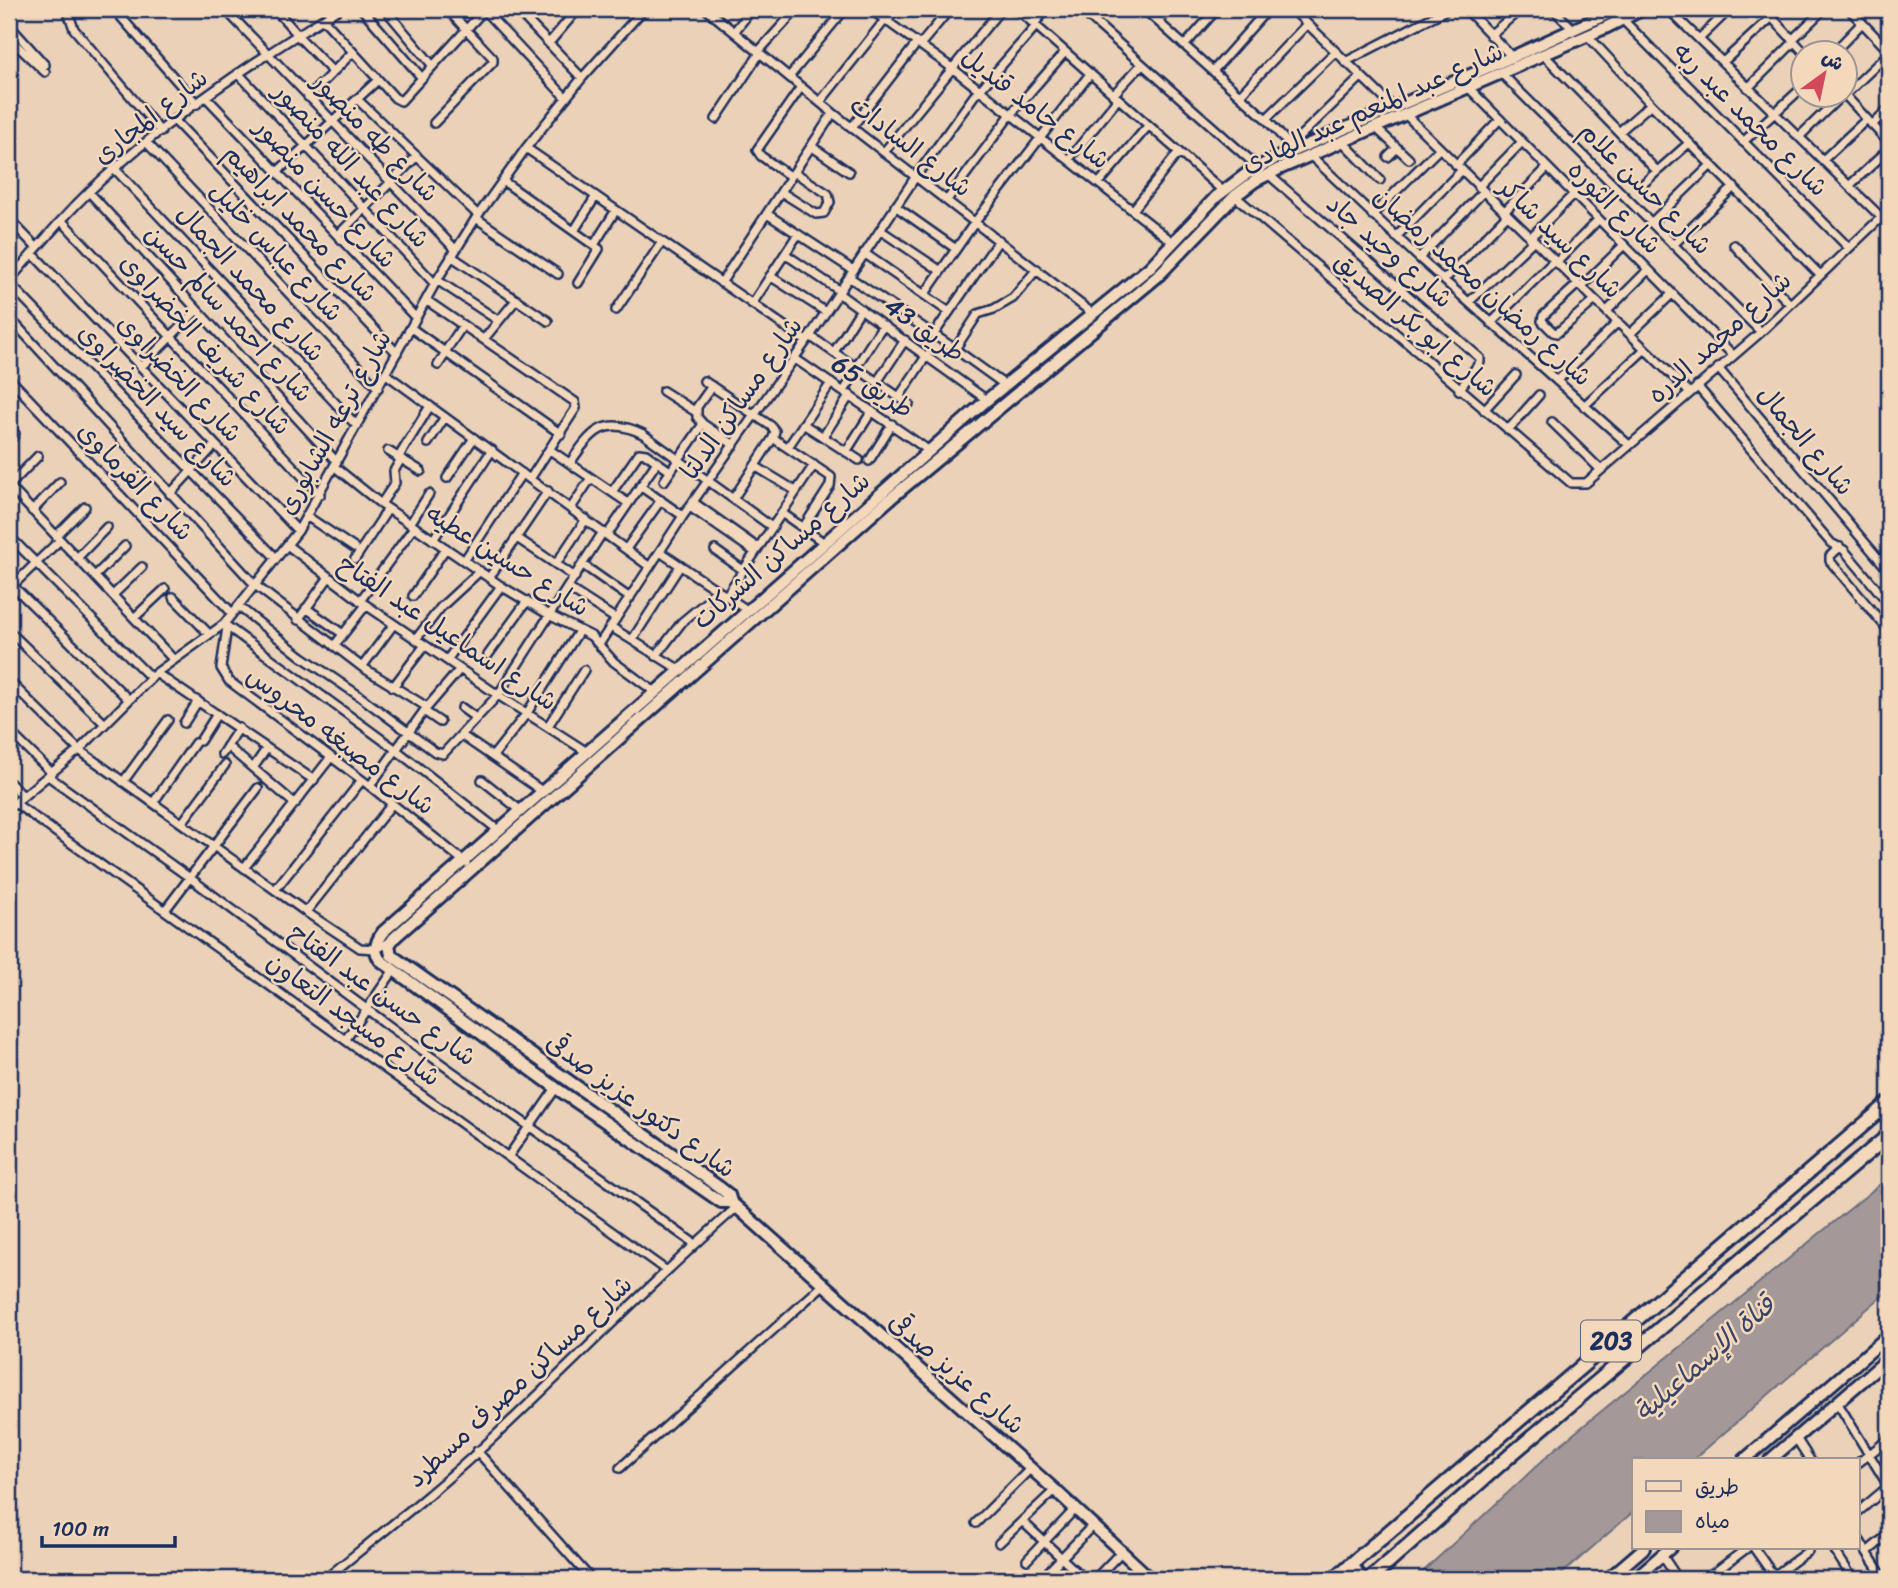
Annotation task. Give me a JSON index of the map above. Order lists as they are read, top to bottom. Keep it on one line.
{"streets":{"main road":["203"],"street":["شارع عبد المنعم عبد الهادى","شارع حامد قنديل","شارع المجارى","شارع محمد عبد ربه","شارع طه منصور","شارع السادات","شارع عبد الله منصور","شارع حسن علام","شارع حسن منصور","شارع الثوره","شارع محمد ابراهيم","شارع سيد شاكر","شارع عباس خليل","شارع وحيد جاد","شارع محمد الجمال","شارع رمضان محمد رمضان","شارع احمد سالم حسن","شارع ابو بكر الصديق","طريق 43","شارع محمد الدره","شارع شريف الخضراوى","شارع الخضراوى","طريق 65","شارع مساكن الدلتا","شارع سيد الخضراوى","شارع ترعه الشابورى","شارع الجمال","شارع الفرماوى","شارع مساكن الشركات","شارع حسين عطيه","شارع اسماعيل عبد الفتاح","شارع مصبغه محروس","شارع حسن عبد الفتاح","شارع مسجد التعاون","شارع دكتور عزيز صدقى","شارع عزيز صدقى","شارع مساكن مصرف مسطرد"]},"crossings":[["شارع عبد المنعم عبد الهادى","شارع محمد عبد ربه"],["شارع عبد المنعم عبد الهادى","شارع حسن علام"],["شارع عبد المنعم عبد الهادى","شارع الثوره"],["شارع عبد المنعم عبد الهادى","شارع سيد شاكر"],["شارع عبد المنعم عبد الهادى","شارع وحيد جاد"],["شارع عبد المنعم عبد الهادى","شارع رمضان محمد رمضان"],["شارع عبد المنعم عبد الهادى","شارع ابو بكر الصديق"],["شارع عبد المنعم عبد الهادى","شارع مساكن الشركات"],["شارع حامد قنديل","شارع مساكن الدلتا"],["شارع حامد قنديل","شارع مساكن الشركات"],["شارع المجارى","شارع طه منصور"],["شارع المجارى","شارع عبد الله منصور"],["شارع المجارى","شارع حسن منصور"],["شارع المجارى","شارع محمد ابراهيم"],["شارع المجارى","شارع عباس خليل"],["شارع المجارى","شارع محمد الجمال"],["شارع المجارى","شارع احمد سالم حسن"],["شارع المجارى","شارع شريف الخضراوى"],["شارع المجارى","شارع الخضراوى"],["شارع المجارى","شارع سيد الخضراوى"],["شارع محمد عبد ربه","شارع محمد الدره"],["شارع طه منصور","شارع ترعه الشابورى"],["شارع السادات","شارع مساكن الدلتا"],["شارع السادات","شارع مساكن الشركات"],["شارع عبد الله منصور","شارع ترعه الشابورى"],["شارع حسن علام","شارع محمد الدره"],["شارع حسن منصور","شارع ترعه الشابورى"],["شارع الثوره","شارع محمد الدره"],["شارع محمد ابراهيم","شارع ترعه الشابورى"],["شارع سيد شاكر","شارع محمد الدره"],["شارع عباس خليل","شارع ترعه الشابورى"],["شارع محمد الجمال","شارع ترعه الشابورى"],["شارع رمضان محمد رمضان","شارع محمد الدره"],["شارع احمد سالم حسن","شارع ترعه الشابورى"],["شارع احمد سالم حسن","شارع حسين عطيه"],["شارع ابو بكر الصديق","شارع محمد الدره"],["شارع ابو بكر الصديق","شارع مساكن الشركات"],["طريق 43","شارع مساكن الدلتا"],["طريق 43","شارع مساكن الشركات"],["شارع محمد الدره","شارع الجمال"],["شارع شريف الخضراوى","شارع ترعه الشابورى"],["شارع الخضراوى","شارع ترعه الشابورى"],["طريق 65","شارع مساكن الدلتا"],["طريق 65","شارع مساكن الشركات"],["شارع مساكن الدلتا","شارع حسين عطيه"],["شارع سيد الخضراوى","شارع ترعه الشابورى"],["شارع ترعه الشابورى","شارع الفرماوى"],["شارع ترعه الشابورى","شارع حسين عطيه"],["شارع ترعه الشابورى","شارع اسماعيل عبد الفتاح"],["شارع ترعه الشابورى","شارع مصبغه محروس"],["شارع ترعه الشابورى","شارع حسن عبد الفتاح"],["شارع ترعه الشابورى","شارع مسجد التعاون"],["شارع ترعه الشابورى","شارع دكتور عزيز صدقى"],["شارع مساكن الشركات","شارع حسين عطيه"],["شارع مساكن الشركات","شارع اسماعيل عبد الفتاح"],["شارع مساكن الشركات","شارع مصبغه محروس"],["شارع مساكن الشركات","شارع دكتور عزيز صدقى"],["شارع حسن عبد الفتاح","شارع مساكن مصرف مسطرد"],["شارع مسجد التعاون","شارع مساكن مصرف مسطرد"],["شارع دكتور عزيز صدقى","شارع عزيز صدقى"],["شارع دكتور عزيز صدقى","شارع مساكن مصرف مسطرد"],["شارع عزيز صدقى","شارع مساكن مصرف مسطرد"]],"water":["قناة الإسماعيلية"],"legend":["طريق","مياه"],"scale_bar":"100 m","north":"top right"}
